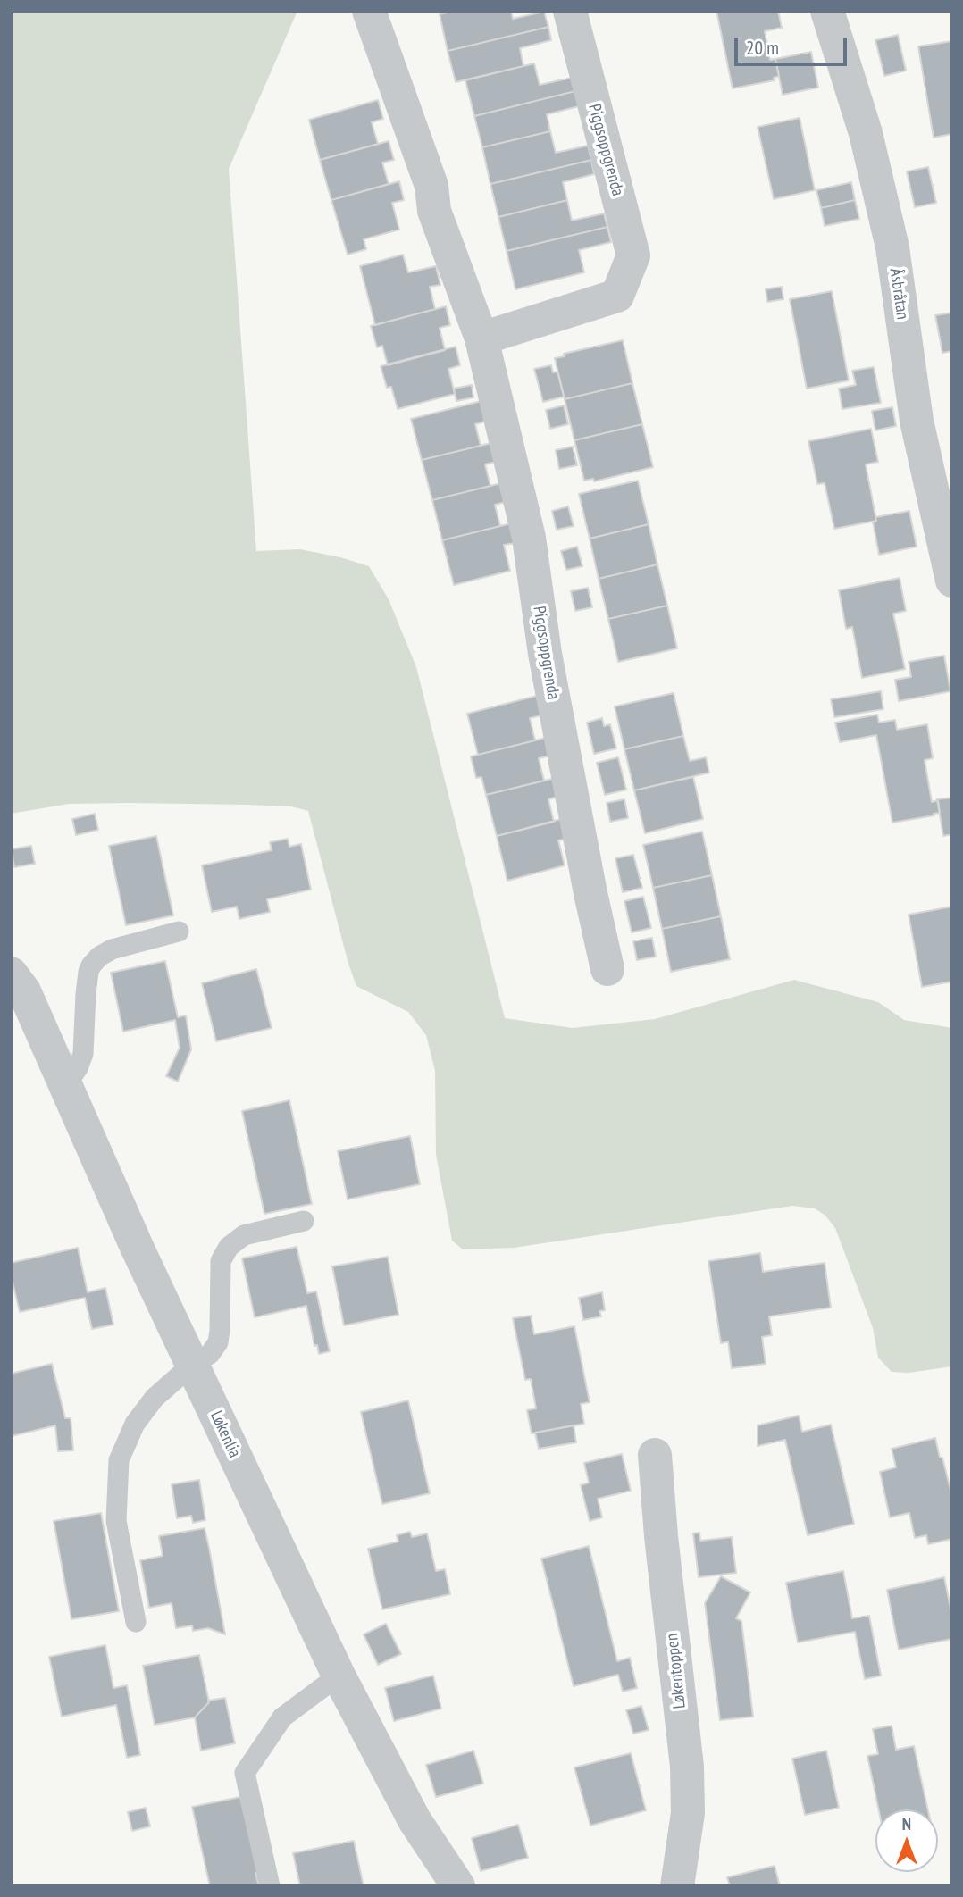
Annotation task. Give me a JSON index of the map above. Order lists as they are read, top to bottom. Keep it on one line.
{"streets":{"street":["Piggsoppgrenda","Åsbråtan","Løkenlia","Løkentoppen"]},"scale_bar":"20 m","north":"top"}
